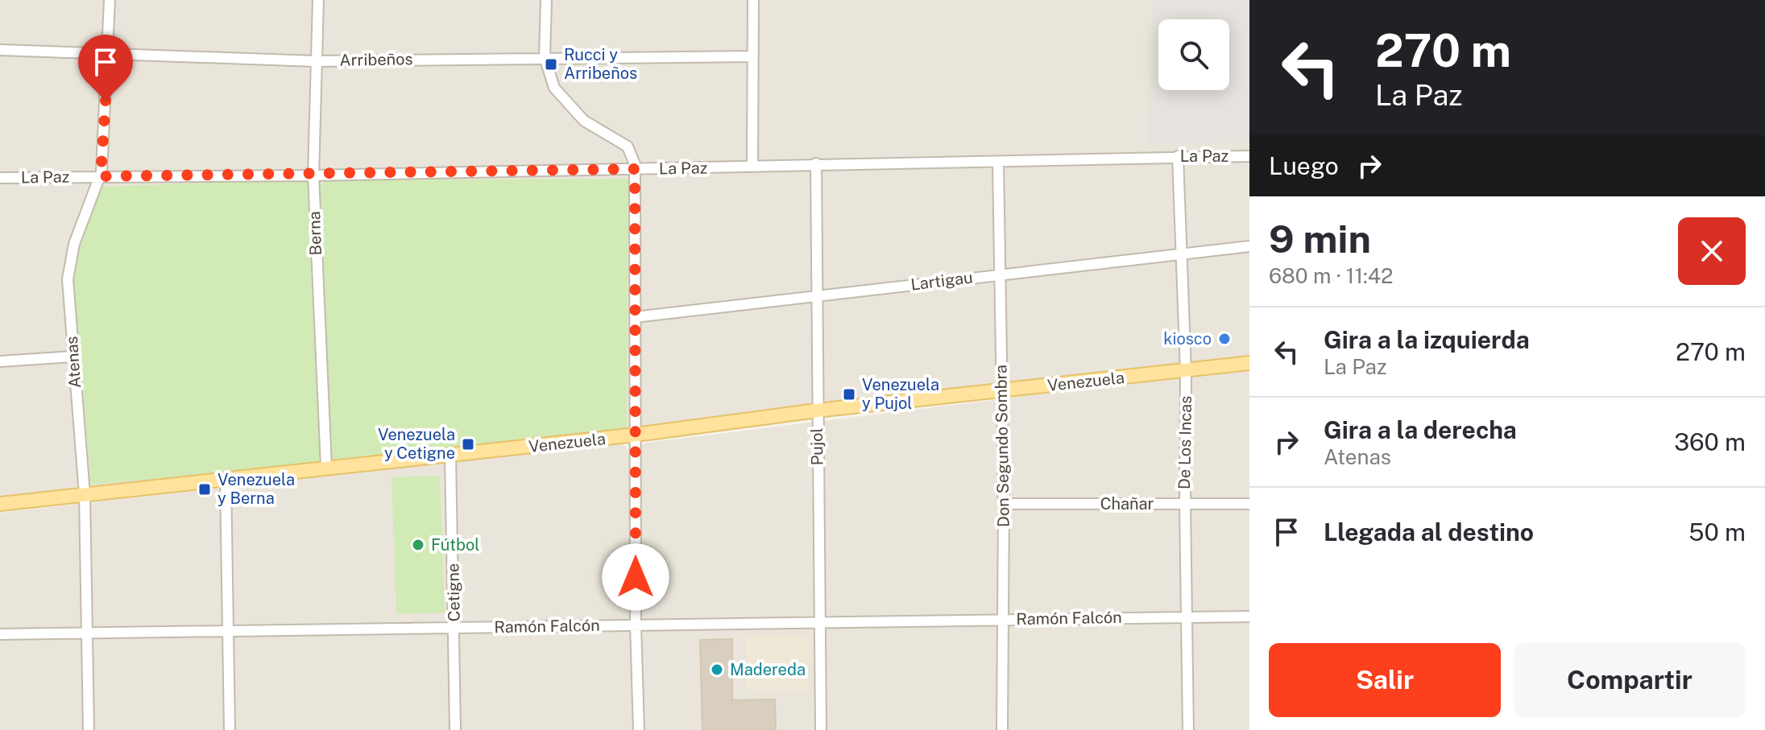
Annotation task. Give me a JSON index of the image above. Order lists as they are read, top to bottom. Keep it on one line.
{"streets":{"main road":["Venezuela"],"street":["Arribeños","La Paz","Berna","Lartigau","Atenas","De Los Incas","Don Segundo Sombra","Pujol","Chañar","Cetigne","Ramón Falcón"]},"crossings":[["Arribeños","Berna"],["Arribeños","Atenas"],["La Paz","Berna"],["La Paz","Atenas"],["La Paz","De Los Incas"],["La Paz","Don Segundo Sombra"],["La Paz","Pujol"],["Berna","Venezuela"],["Lartigau","De Los Incas"],["Lartigau","Don Segundo Sombra"],["Lartigau","Pujol"],["Atenas","Venezuela"],["Atenas","Ramón Falcón"],["Venezuela","De Los Incas"],["Venezuela","Don Segundo Sombra"],["Venezuela","Pujol"],["Venezuela","Cetigne"],["De Los Incas","Chañar"],["De Los Incas","Ramón Falcón"],["Don Segundo Sombra","Chañar"],["Don Segundo Sombra","Ramón Falcón"],["Pujol","Ramón Falcón"],["Cetigne","Ramón Falcón"]],"places":{"transit":["Rucci y Arribeños","Venezuela y Pujol","Venezuela y Cetigne","Venezuela y Berna"],"other":["kiosco","Fútbol","Madereda"]},"page":{"turn":["270 m","La Paz"],"then":"Luego","heading":["9 min","680 m · 11:42"],"list":[{"name":"Gira a la izquierda","note":"La Paz","value":"270 m"},{"name":"Gira a la derecha","note":"Atenas","value":"360 m"},{"name":"Llegada al destino","value":"50 m"}],"buttons":["Salir","Compartir"]}}
